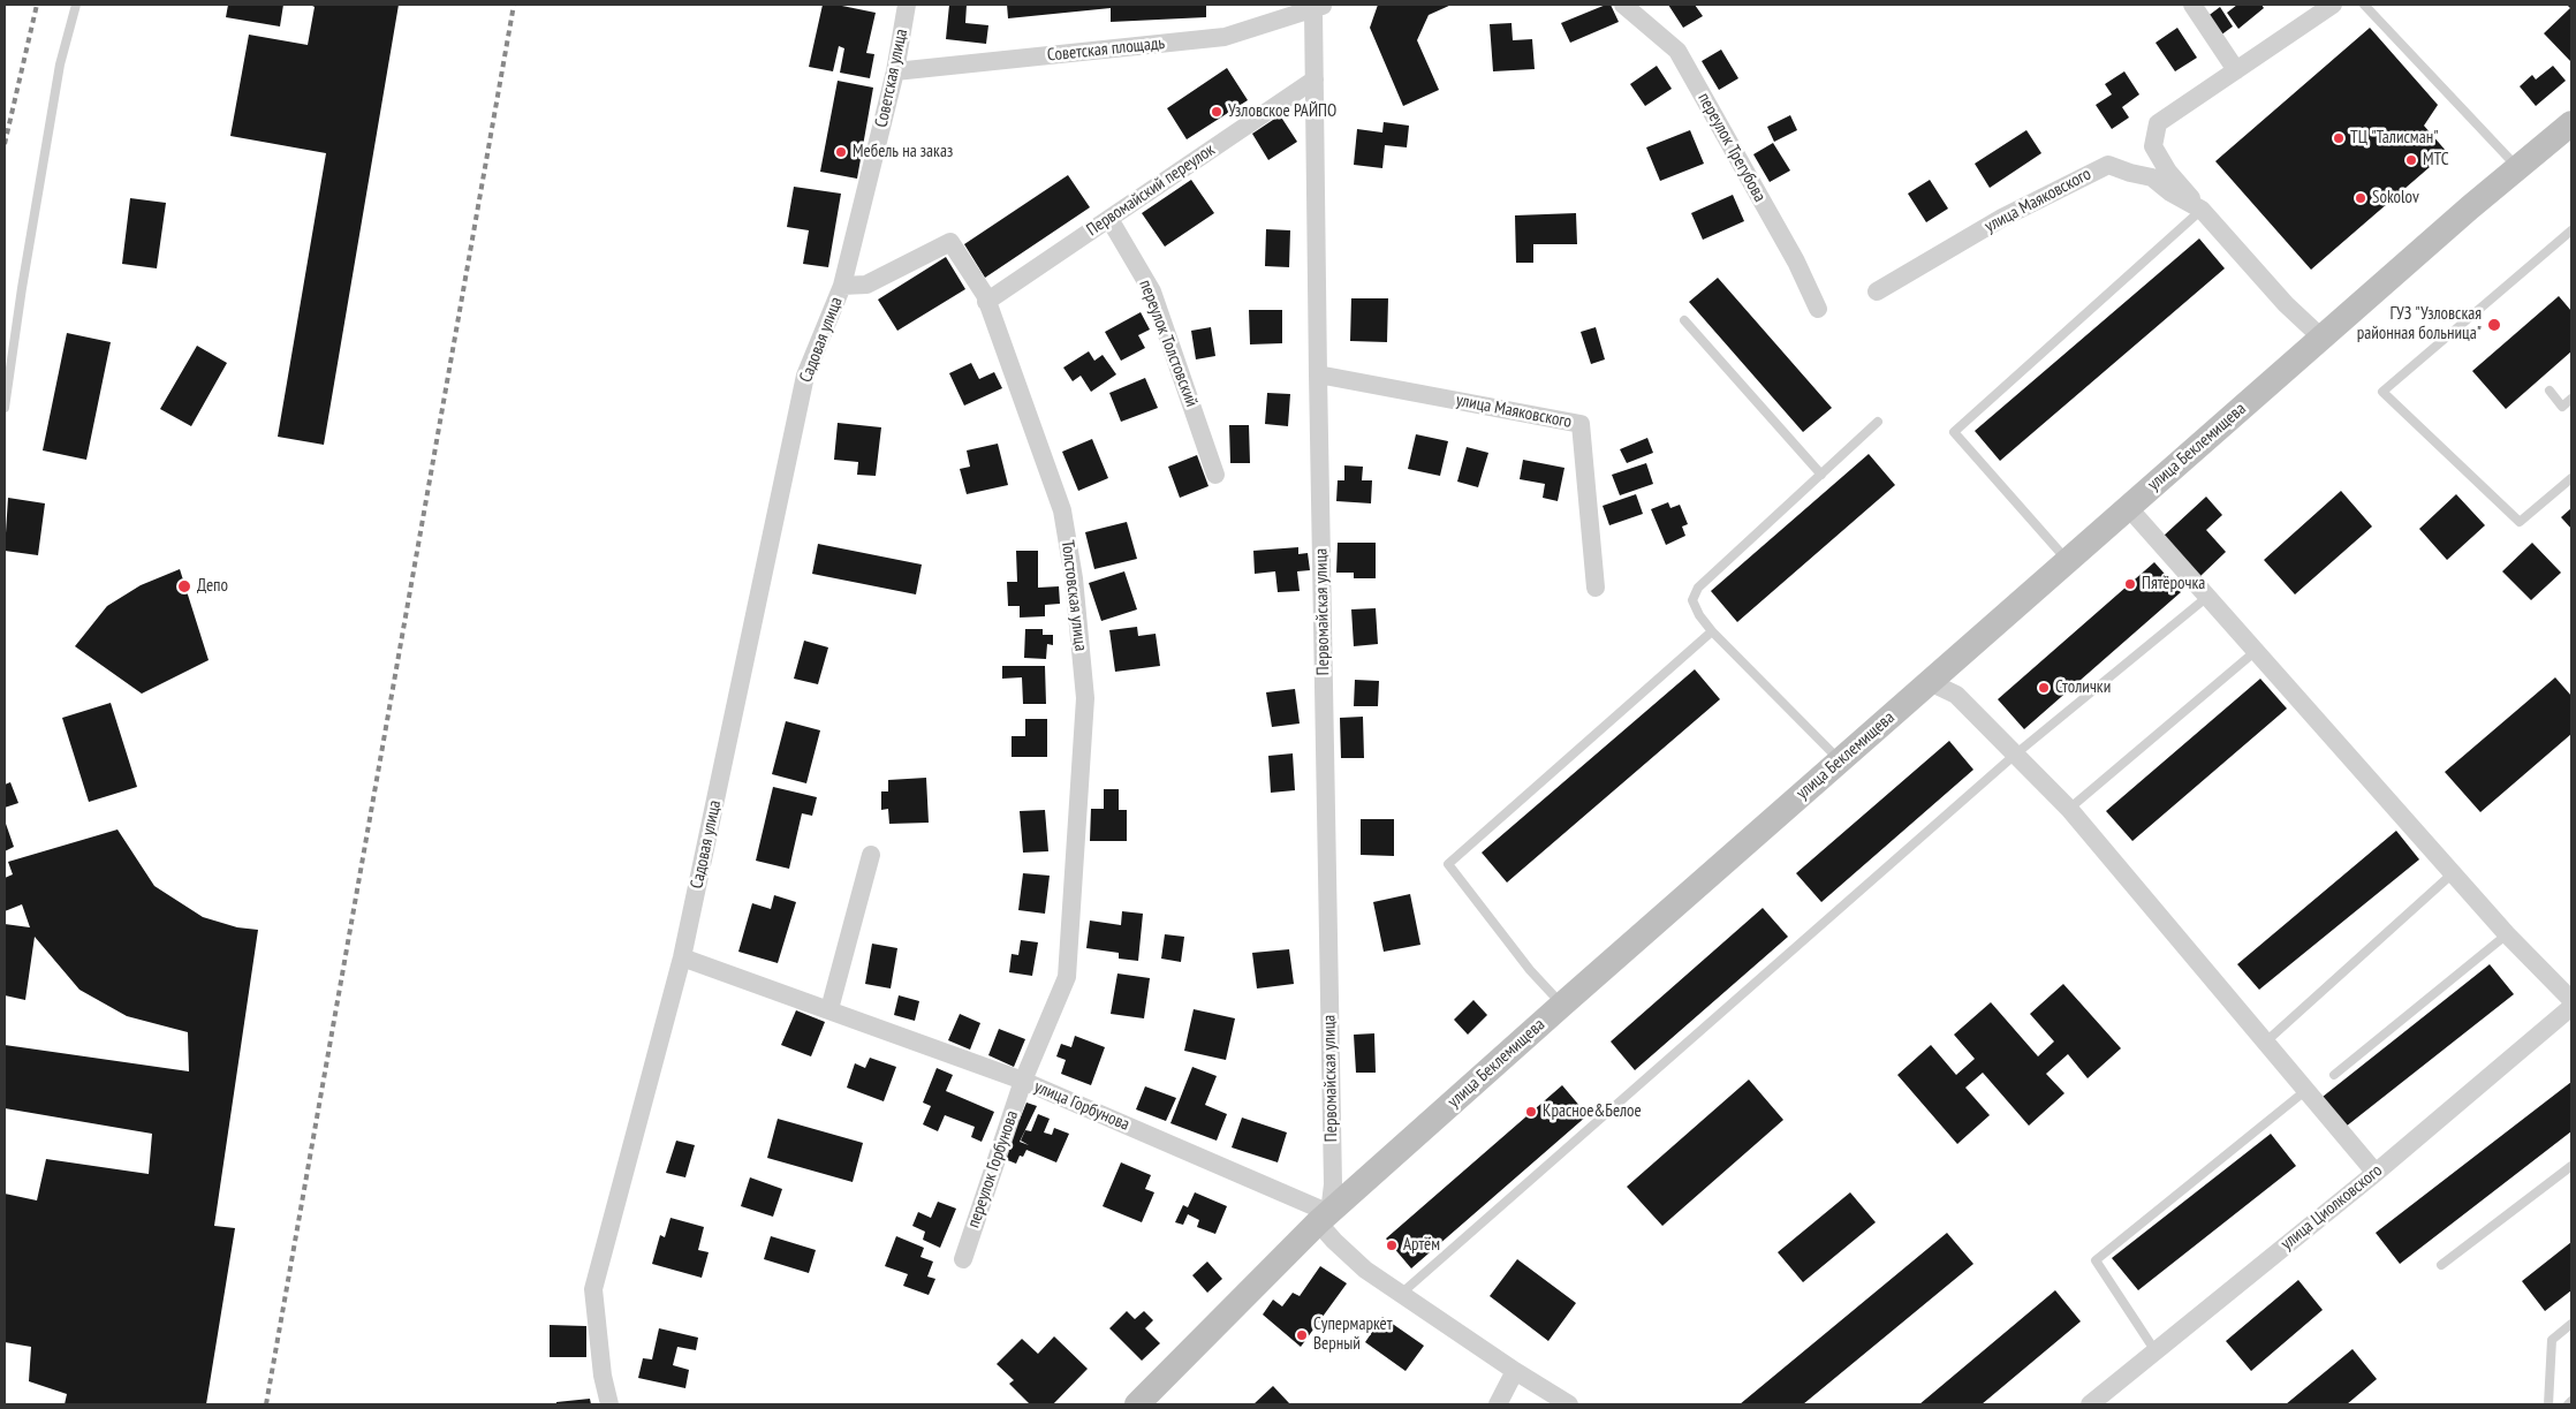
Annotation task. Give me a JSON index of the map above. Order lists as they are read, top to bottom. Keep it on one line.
{"streets":{"main road":["улица Беклемищева"],"street":["Советская площадь","Советская улица","переулок Трегубова","Первомайский переулок","улица Маяковского","Садовая улица","переулок Толстовский","Толстовская улица","Первомайская улица","улица Горбунова","переулок Горбунова","улица Циолковского"]},"crossings":[["Советская площадь","Советская улица"],["Советская площадь","Первомайская улица"],["Советская улица","Садовая улица"],["Советская улица","Толстовская улица"],["Первомайский переулок","переулок Толстовский"],["Первомайский переулок","Толстовская улица"],["Первомайский переулок","Первомайская улица"],["улица Маяковского","улица Беклемищева"],["улица Маяковского","Первомайская улица"],["Садовая улица","Толстовская улица"],["Садовая улица","улица Горбунова"],["улица Беклемищева","Первомайская улица"],["улица Беклемищева","улица Горбунова"],["Толстовская улица","улица Горбунова"],["Толстовская улица","переулок Горбунова"],["Первомайская улица","улица Горбунова"],["улица Горбунова","переулок Горбунова"]],"places":["Узловское РАЙПО","ТЦ \"Талисман\"","Мебель на заказ","МТС","Sokolov","ГУЗ \"Узловская районная больница\"","Пятёрочка","Депо","Столички","Красное&Белое","Артём","Супермаркет Верный"]}
